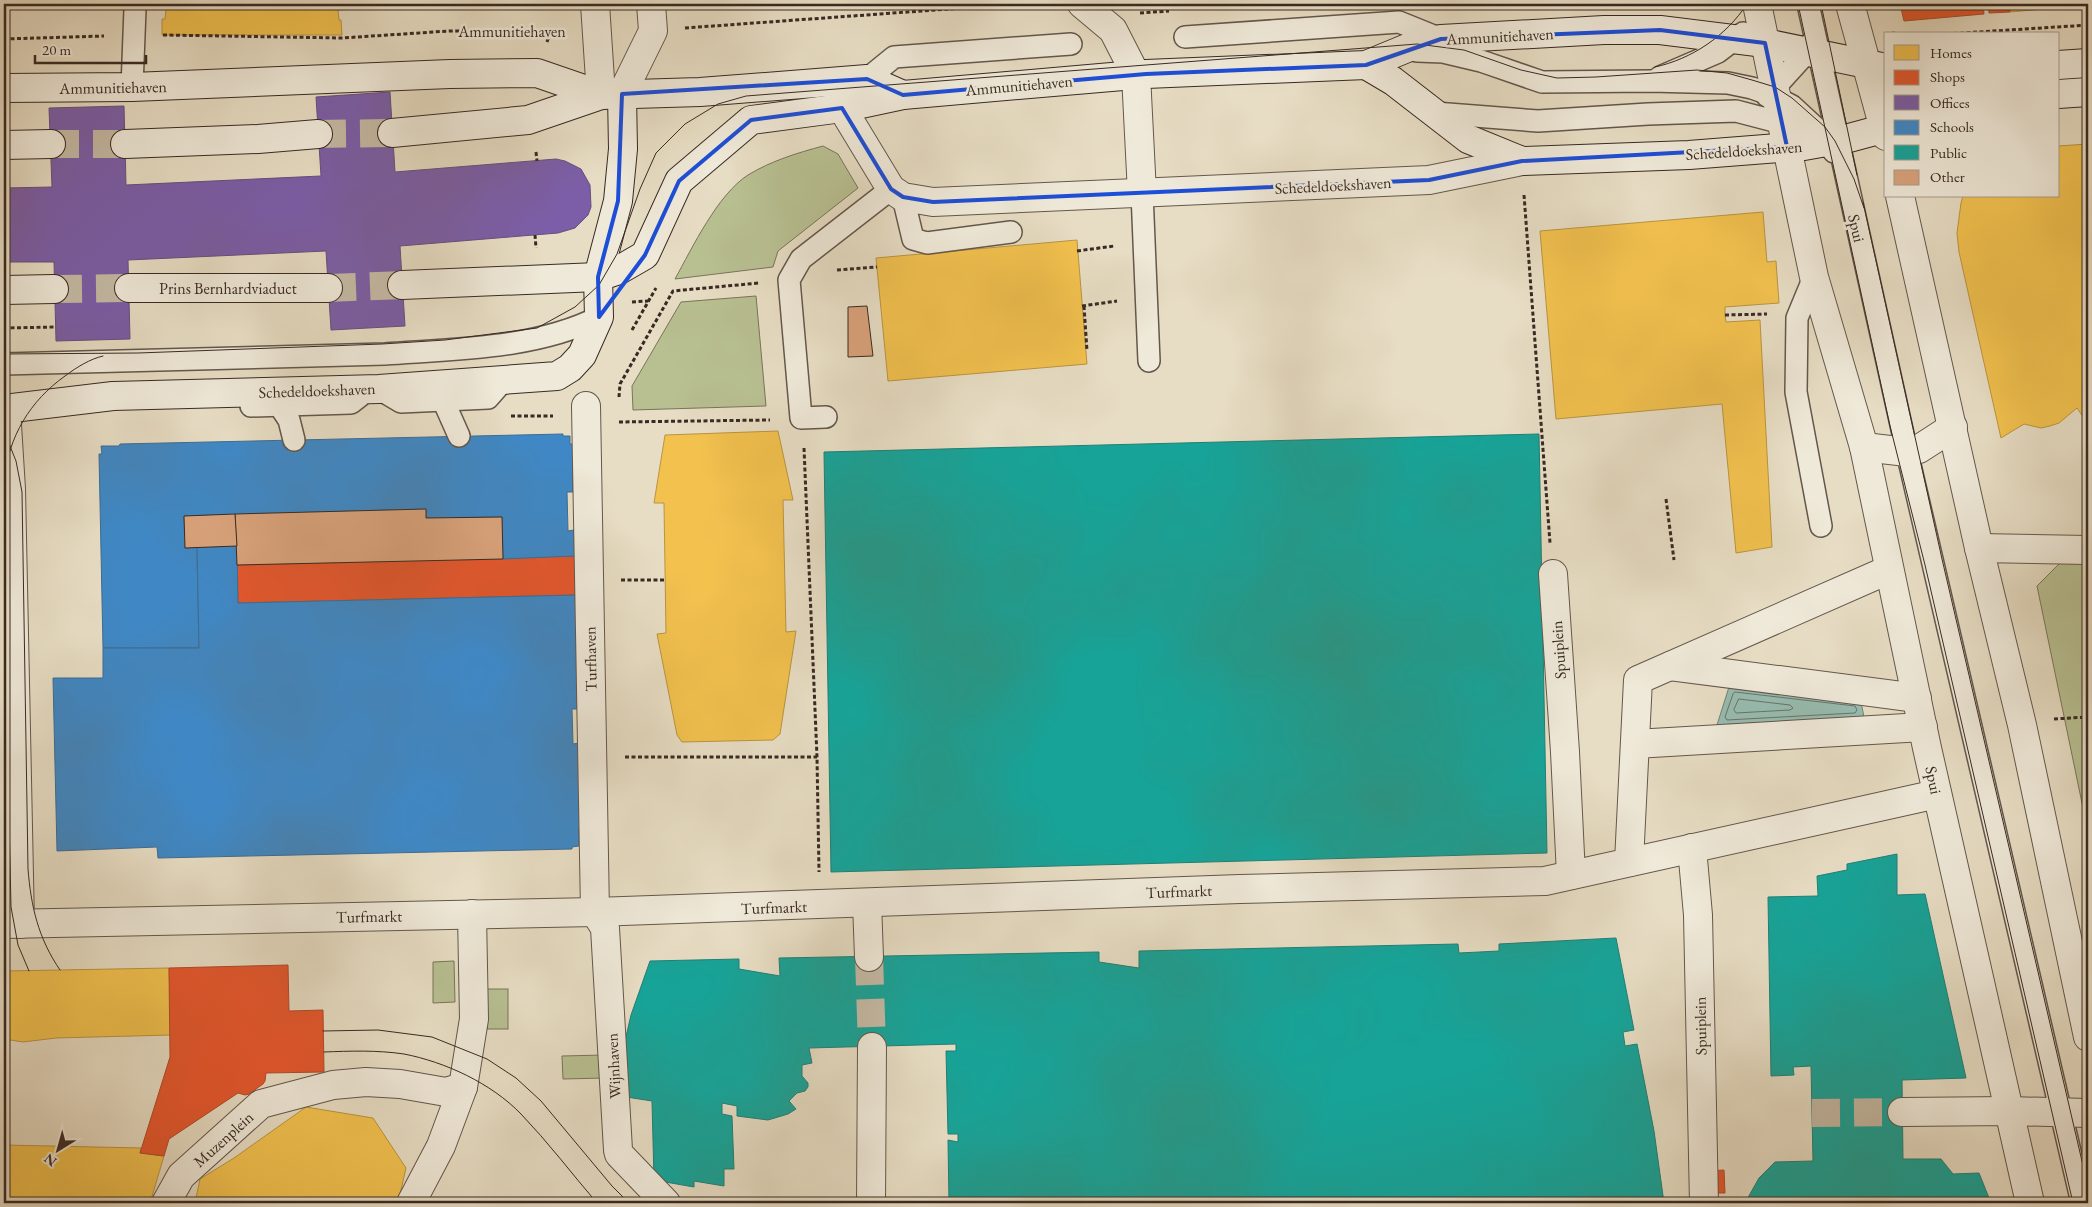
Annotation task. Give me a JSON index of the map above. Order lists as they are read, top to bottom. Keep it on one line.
{"streets":{"street":["Ammunitiehaven","Schedeldoekshaven","Spui","Prins Bernhardviaduct","Spuiplein","Turfhaven","Turfmarkt","Wijnhaven","Muzenplein"]},"crossings":[["Ammunitiehaven","Schedeldoekshaven"],["Ammunitiehaven","Spui"],["Schedeldoekshaven","Spui"],["Spuiplein","Turfmarkt"],["Turfhaven","Turfmarkt"],["Turfhaven","Wijnhaven"],["Turfmarkt","Wijnhaven"]],"legend":["Homes","Shops","Offices","Schools","Public","Other"],"scale_bar":"20 m","north":"bottom left"}
